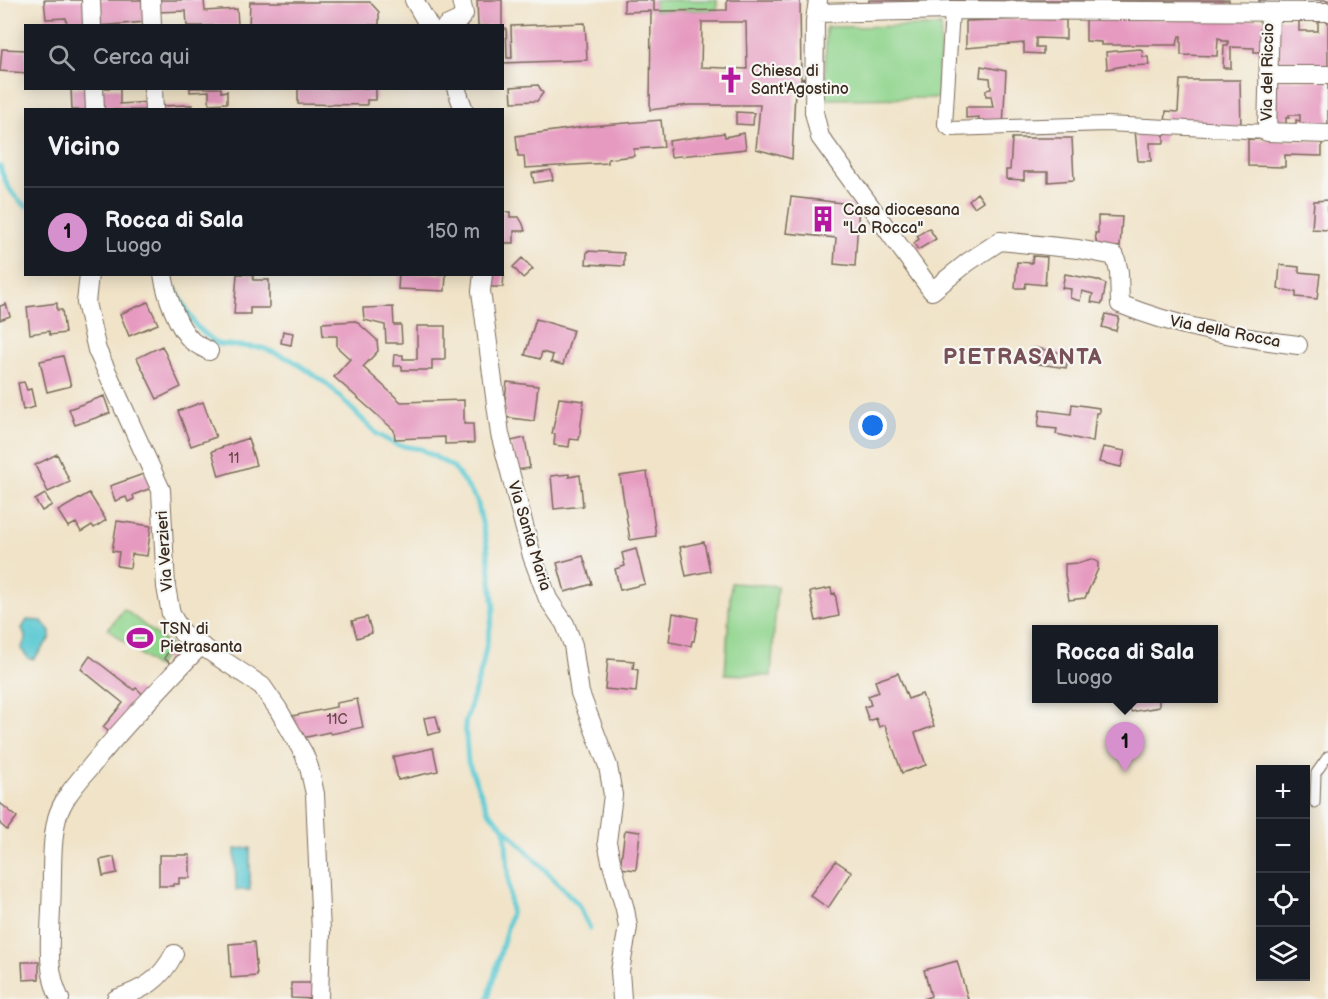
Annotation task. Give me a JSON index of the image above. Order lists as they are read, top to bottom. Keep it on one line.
{"streets":{"street":["Via del Riccio","Via della Rocca","Via Santa Maria","Via Verzieri"]},"districts":["PIETRASANTA"],"places":{"church":["Chiesa di Sant'Agostino"],"building":["Casa diocesana \"La Rocca\""],"sports":["TSN di Pietrasanta"]},"house_numbers":["11","11C"],"page":{"search":"Cerca qui","heading":"Vicino","list":[{"mark":"1","name":"Rocca di Sala","note":"Luogo","value":"150 m"}],"popup":["Rocca di Sala","Luogo"],"pins":"1","map_buttons":["+","−"]}}
